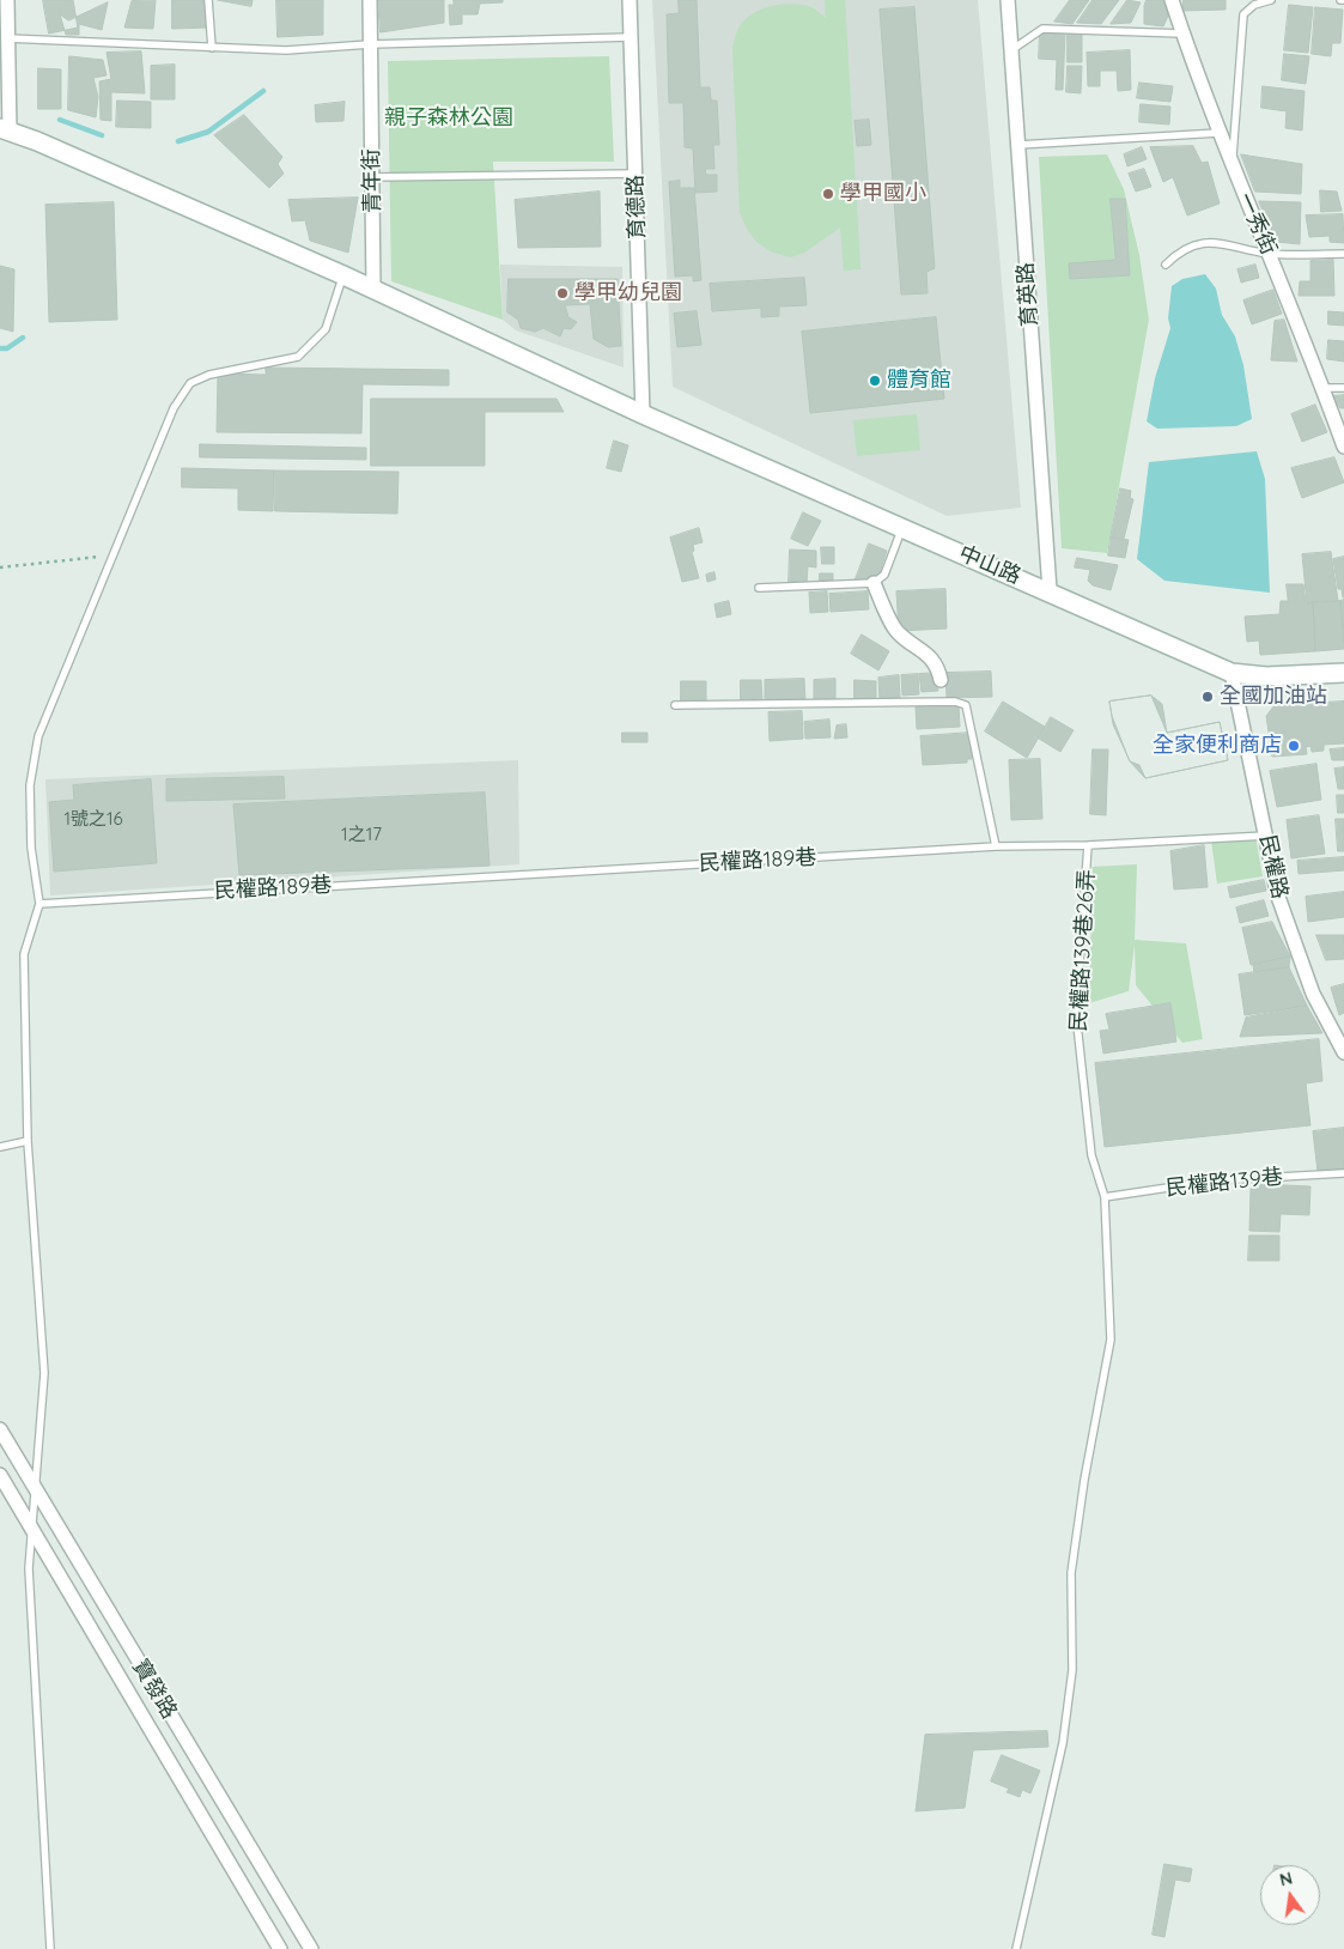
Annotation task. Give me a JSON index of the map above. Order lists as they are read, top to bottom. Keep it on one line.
{"streets":{"main road":["中山路"],"street":["青年街","育德路","一秀街","育英路","民權路","寶發路"],"lane":["民權路189巷","民權路139巷26弄","民權路139巷"]},"crossings":[["青年街","中山路"],["育德路","中山路"],["育英路","中山路"],["中山路","民權路"],["民權路189巷","民權路"],["民權路189巷","民權路139巷26弄"],["民權路139巷26弄","民權路139巷"]],"parks":["親子森林公園"],"places":["學甲國小","學甲幼兒園","體育館","全國加油站","全家便利商店"],"house_numbers":["1號之16","1之17"],"north":"top"}
